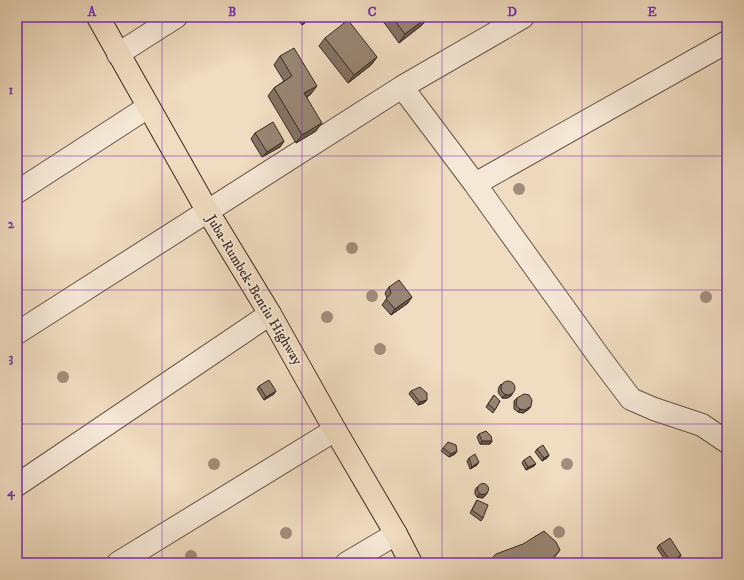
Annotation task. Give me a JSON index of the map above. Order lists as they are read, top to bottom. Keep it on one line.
{"streets":{"main road":["Juba-Rumbek-Bentiu Highway"]},"grid":{"columns":["A","B","C","D","E"],"rows":["1","2","3","4"]}}
